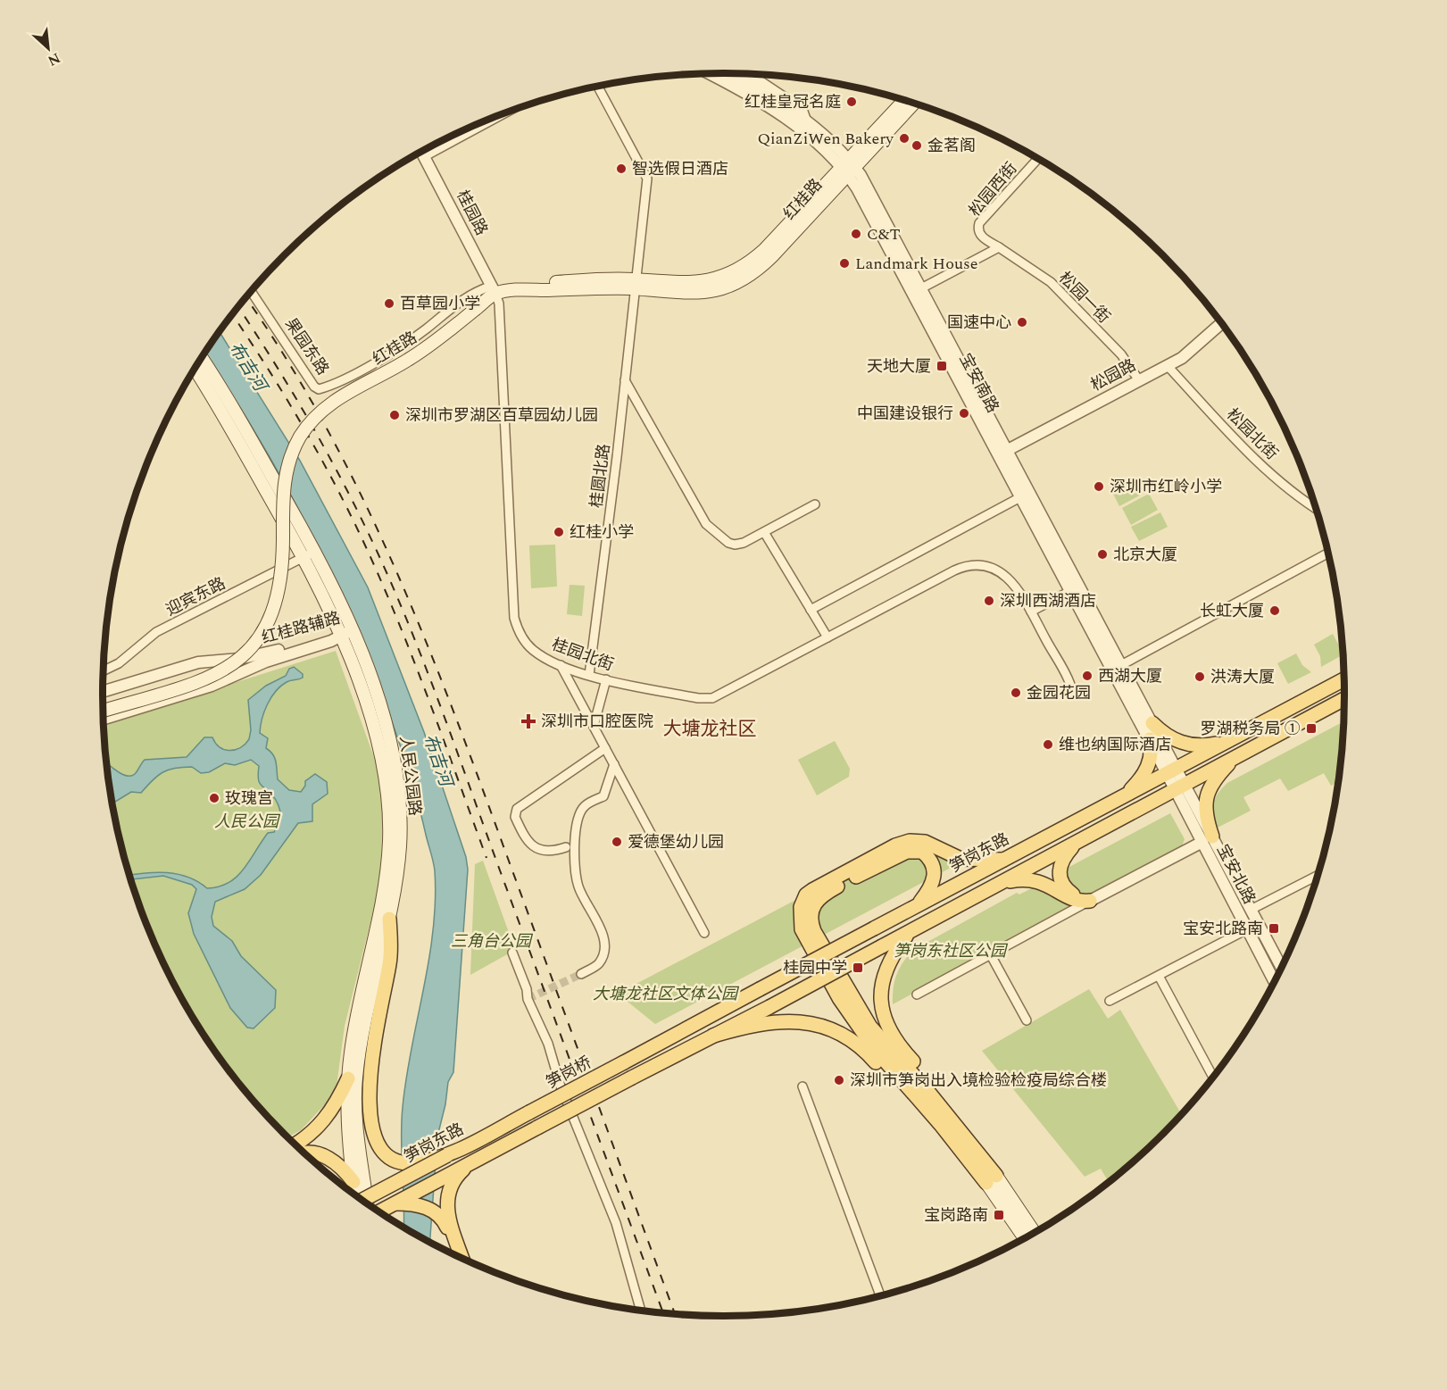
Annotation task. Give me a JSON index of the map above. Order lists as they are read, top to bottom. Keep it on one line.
{"streets":{"main road":["红桂路","人民公园路","笋岗东路","笋岗桥"],"street":["松园西街","桂园路","松园一街","果园东路","松园路","宝安南路","松园北街","桂圆北路","迎宾东路","红桂路辅路","桂园北街","宝安北路"]},"crossings":[["松园西街","松园一街"],["红桂路","桂园路"],["红桂路","果园东路"],["红桂路","宝安南路"],["红桂路","桂圆北路"],["红桂路","桂园北街"],["桂园路","果园东路"],["桂园路","桂园北街"],["松园一街","松园路"],["果园东路","桂园北街"],["松园路","宝安南路"],["松园路","松园北街"],["宝安南路","笋岗东路"],["宝安南路","宝安北路"],["桂圆北路","桂园北街"],["迎宾东路","人民公园路"],["红桂路辅路","人民公园路"],["笋岗东路","宝安北路"],["笋岗东路","笋岗桥"]],"districts":["大塘龙社区"],"water":["布吉河"],"parks":["人民公园","三角台公园","笋岗东社区公园","大塘龙社区文体公园"],"places":{"other":["红桂皇冠名庭","QianZiWen Bakery","金茗阁","智选假日酒店","C&T","Landmark House","百草园小学","国速中心","中国建设银行","深圳市罗湖区百草园幼儿园","深圳市红岭小学","红桂小学","北京大厦","深圳西湖酒店","长虹大厦","西湖大厦","洪涛大厦","金园花园","维也纳国际酒店","玫瑰宫","爱德堡幼儿园","深圳市笋岗出入境检验检疫局综合楼"],"transit":["天地大厦","罗湖税务局 ①","宝安北路南","桂园中学","宝岗路南"],"health":["深圳市口腔医院"]},"north":"bottom right"}
